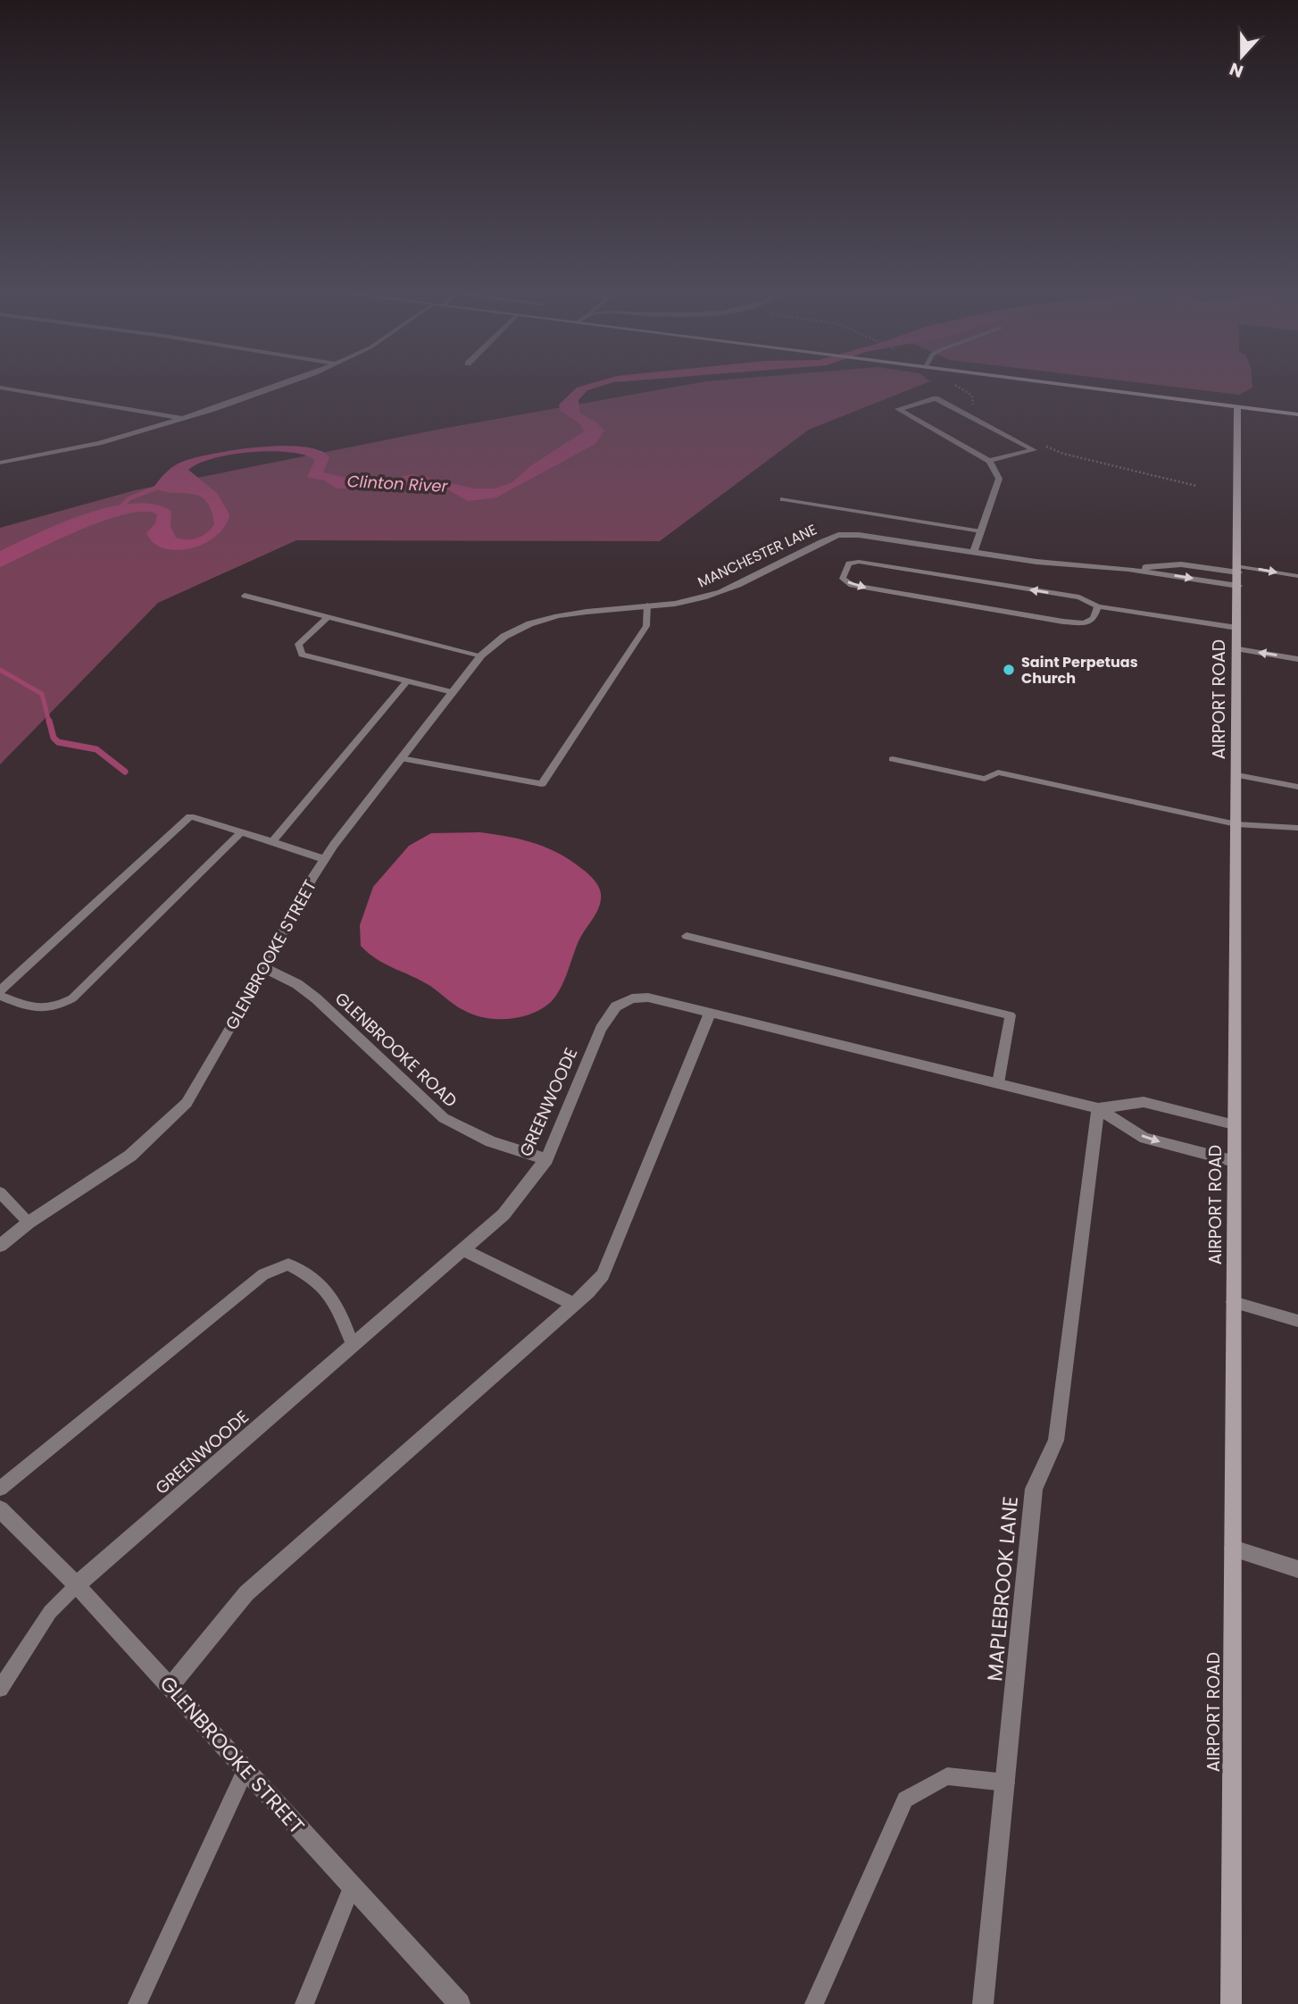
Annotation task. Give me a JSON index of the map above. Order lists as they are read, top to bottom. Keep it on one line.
{"streets":{"street":["MANCHESTER LANE","AIRPORT ROAD","GLENBROOKE STREET","GLENBROOKE ROAD","GREENWOODE","MAPLEBROOK LANE"]},"crossings":[["MANCHESTER LANE","AIRPORT ROAD"],["MANCHESTER LANE","GLENBROOKE STREET"],["AIRPORT ROAD","GREENWOODE"],["GLENBROOKE STREET","GLENBROOKE ROAD"],["GLENBROOKE STREET","GREENWOODE"],["GLENBROOKE ROAD","GREENWOODE"],["GREENWOODE","MAPLEBROOK LANE"]],"water":["Clinton River"],"places":["Saint Perpetuas Church"],"north":"bottom"}
